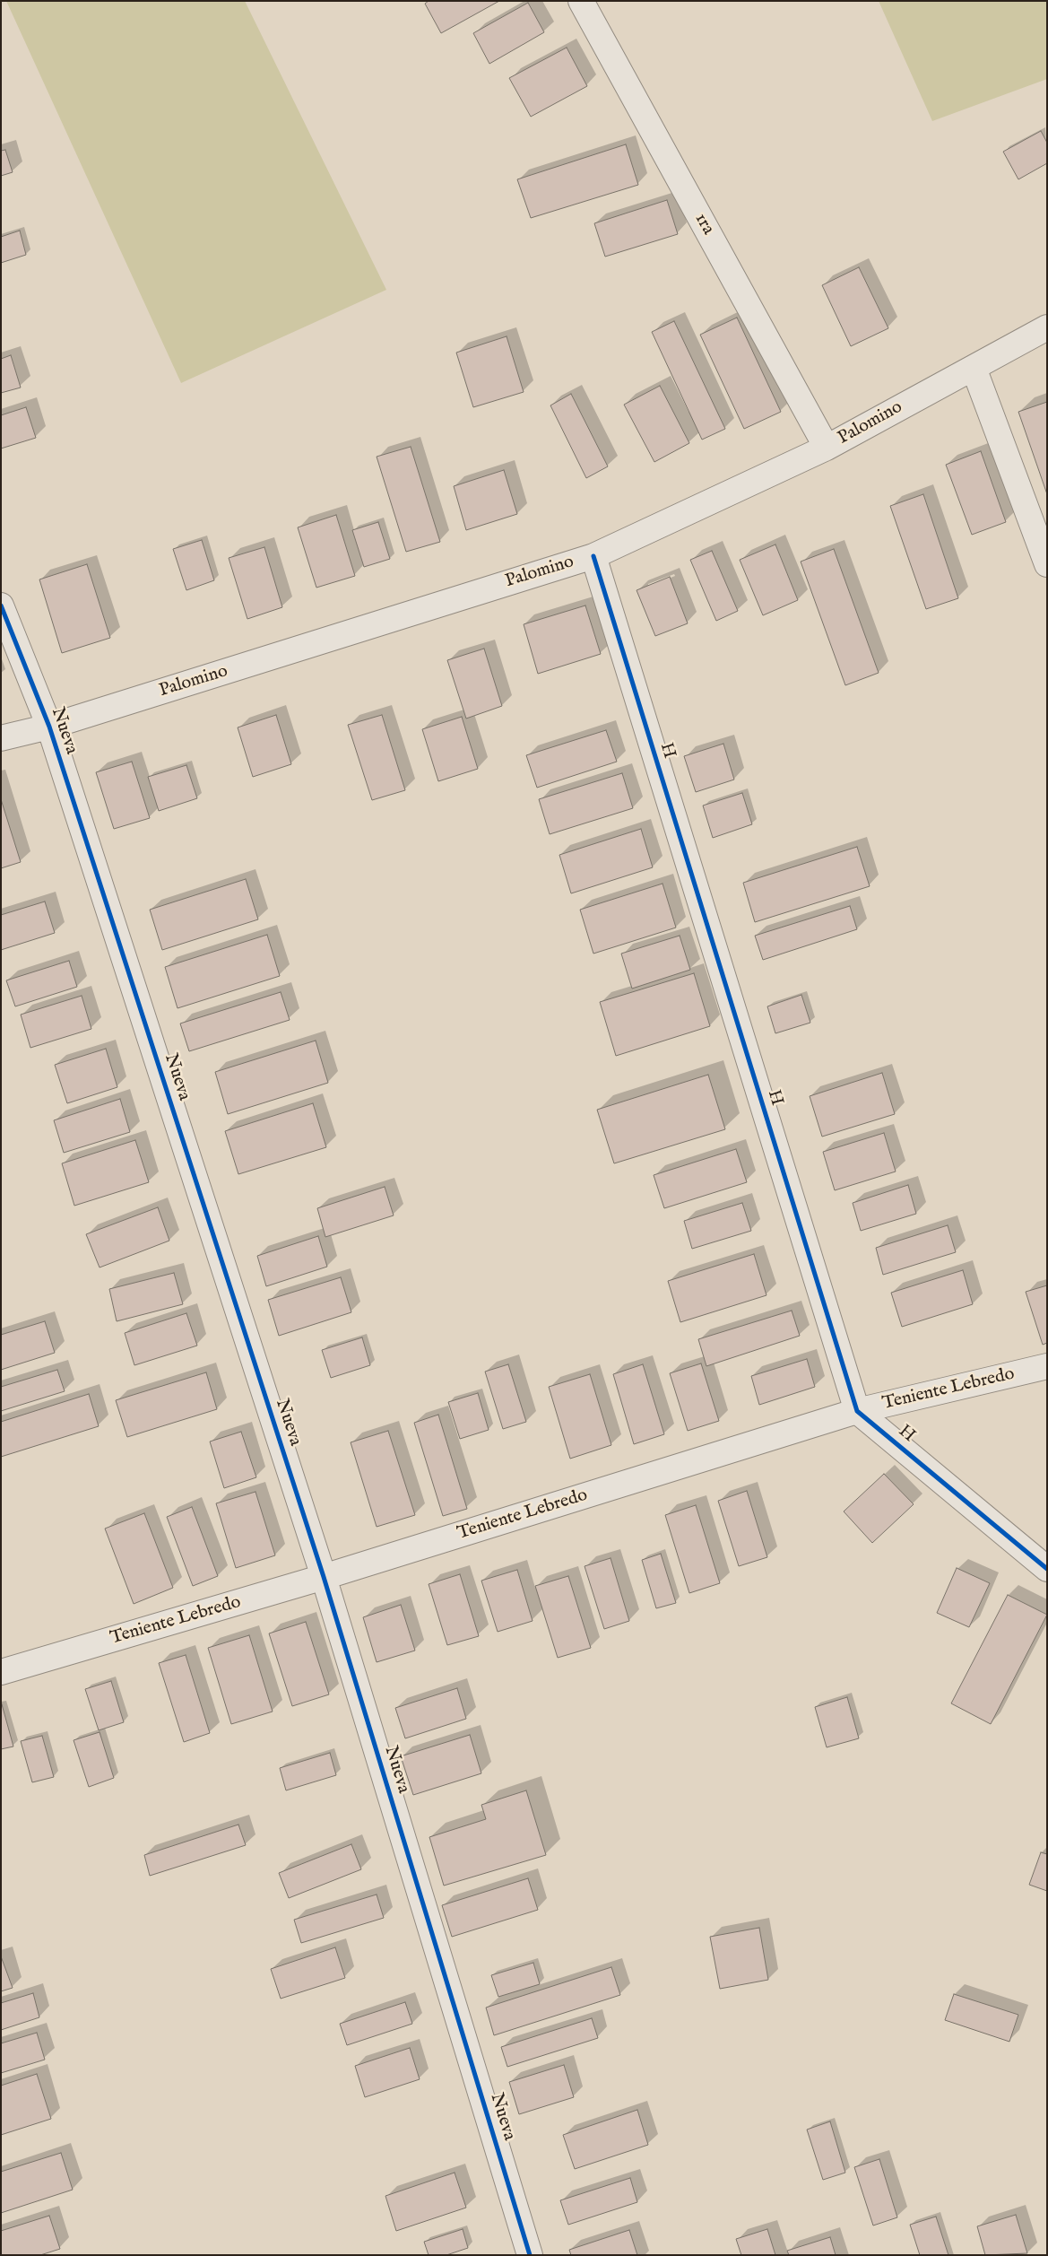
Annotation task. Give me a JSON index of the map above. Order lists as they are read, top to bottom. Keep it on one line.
{"streets":{"street":["1ra","Palomino","Nueva","H","Teniente Lebredo"]},"crossings":[["1ra","Palomino"],["Palomino","Nueva"],["Palomino","H"],["Nueva","Teniente Lebredo"],["H","Teniente Lebredo"]]}
